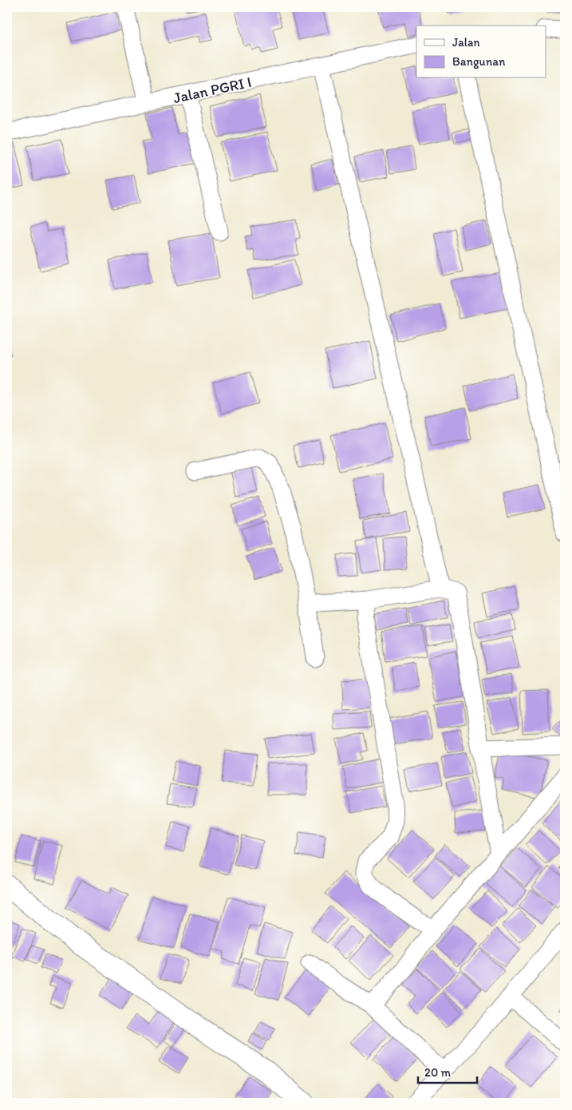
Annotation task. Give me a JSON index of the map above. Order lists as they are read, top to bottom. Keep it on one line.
{"streets":{"street":["Jalan PGRI I"]},"legend":["Jalan","Bangunan"],"scale_bar":"20 m"}
